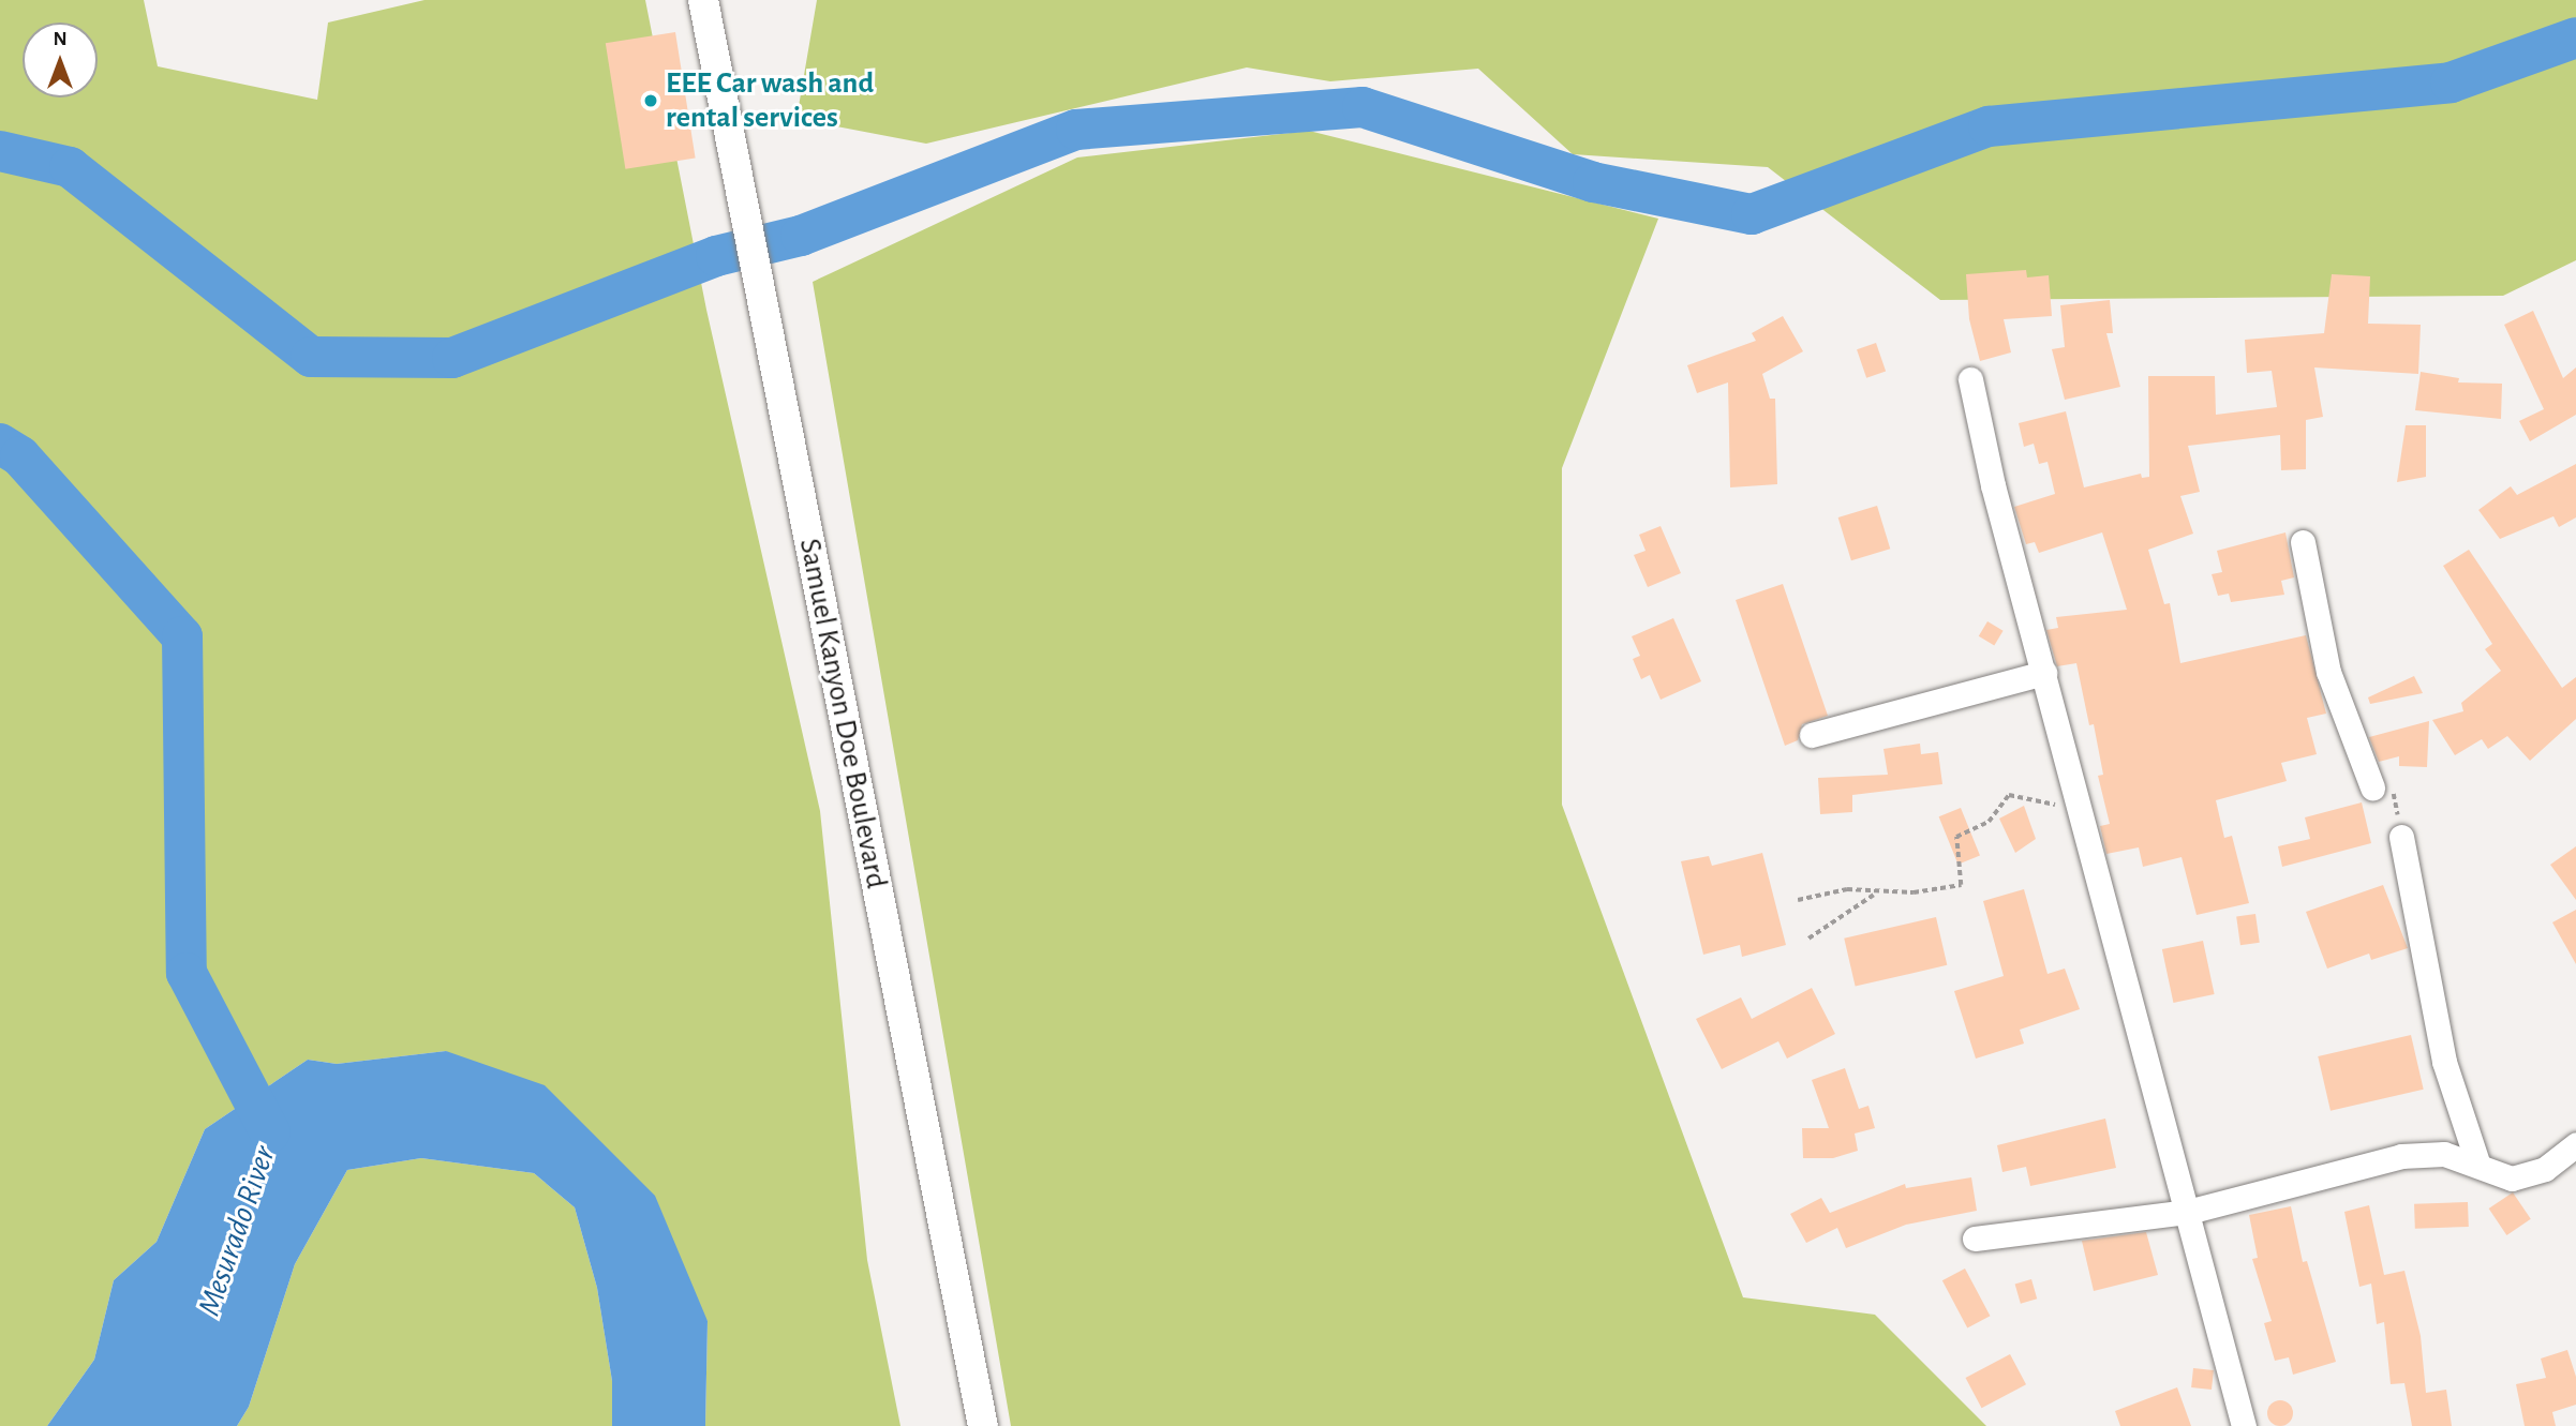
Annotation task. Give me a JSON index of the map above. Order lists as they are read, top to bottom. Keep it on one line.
{"streets":{"street":["Samuel Kanyon Doe Boulevard"]},"water":["Mesurado River"],"places":["EEE Car wash and rental services"],"north":"top"}
